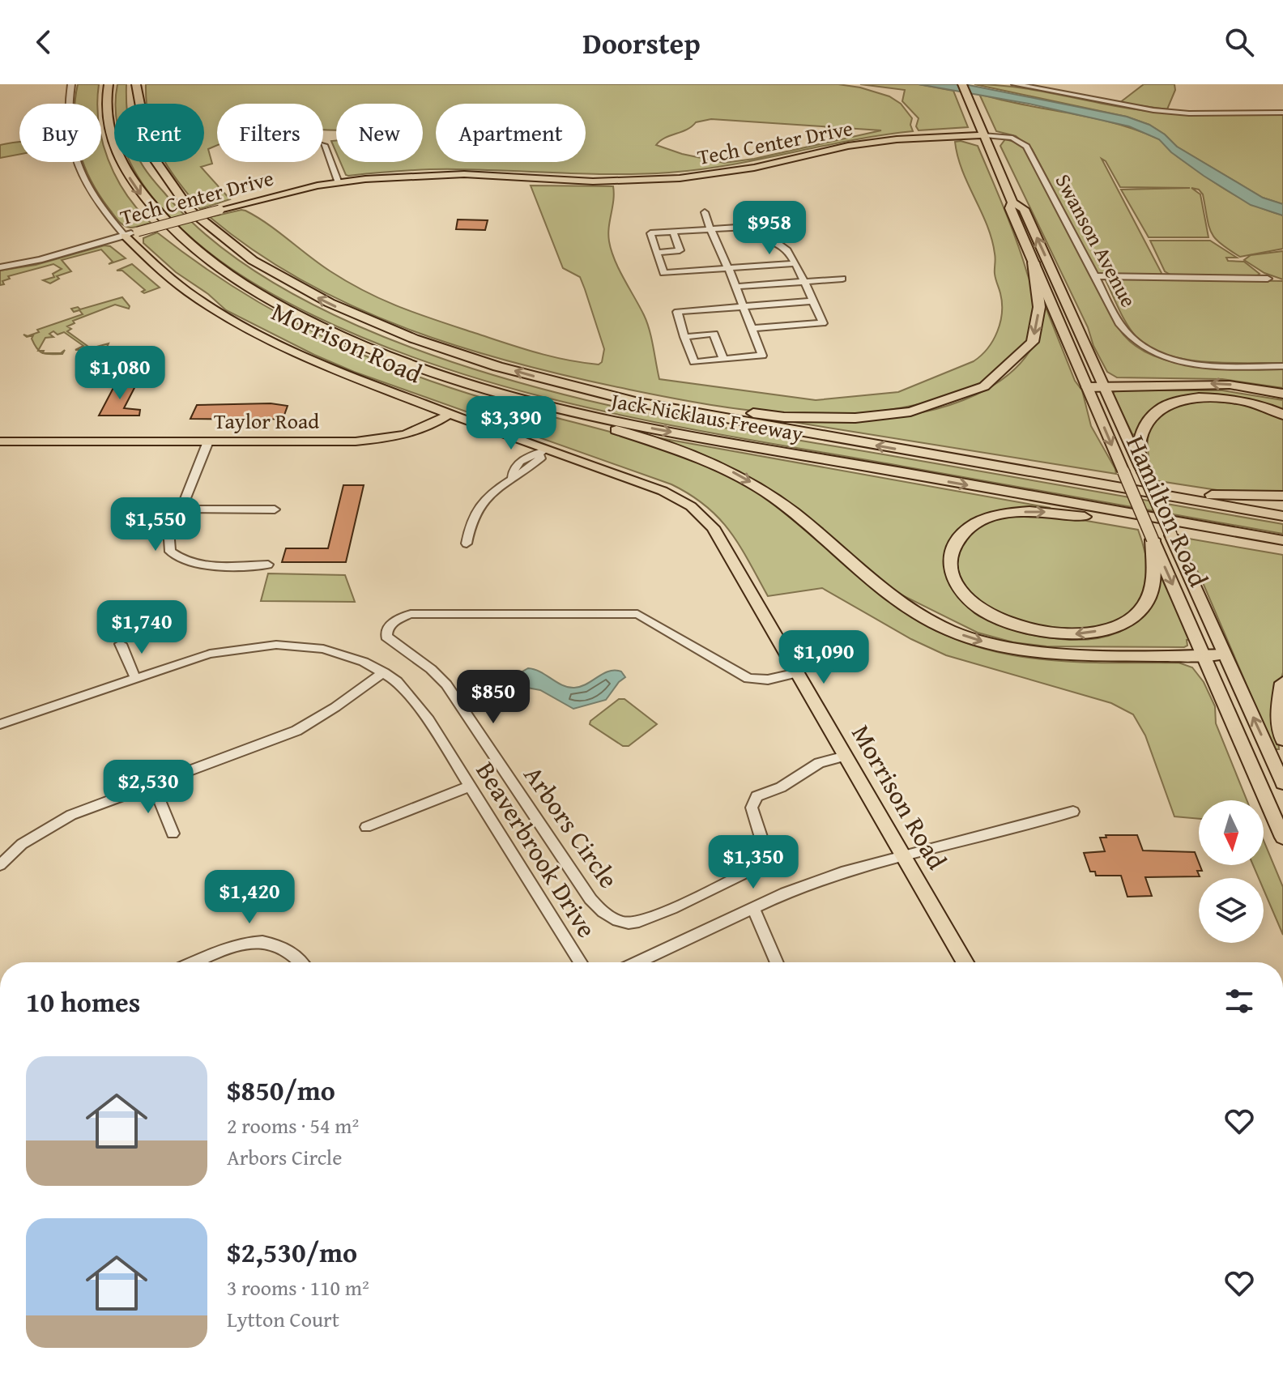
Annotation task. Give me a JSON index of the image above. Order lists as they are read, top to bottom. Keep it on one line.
{"streets":{"highway":["Jack Nicklaus Freeway"],"main road":["Tech Center Drive","Morrison Road","Taylor Road","Hamilton Road"],"street":["Swanson Avenue","Arbors Circle","Beaverbrook Drive"]},"crossings":[["Tech Center Drive","Swanson Avenue"],["Tech Center Drive","Morrison Road"],["Tech Center Drive","Hamilton Road"],["Swanson Avenue","Hamilton Road"],["Morrison Road","Taylor Road"],["Morrison Road","Arbors Circle"]],"north":"bottom","page":{"header":"Doorstep","chip":["Buy","Rent","Filters","New","Apartment"],"price":["$958","$1,080","$3,390","$1,550","$1,740","$1,090","$850","$2,530","$1,350","$1,420"],"heading":"10 homes","list":[{"name":"$850/mo","note":"2 rooms · 54 m² · Arbors Circle"},{"name":"$2,530/mo","note":"3 rooms · 110 m² · Lytton Court"}]}}
